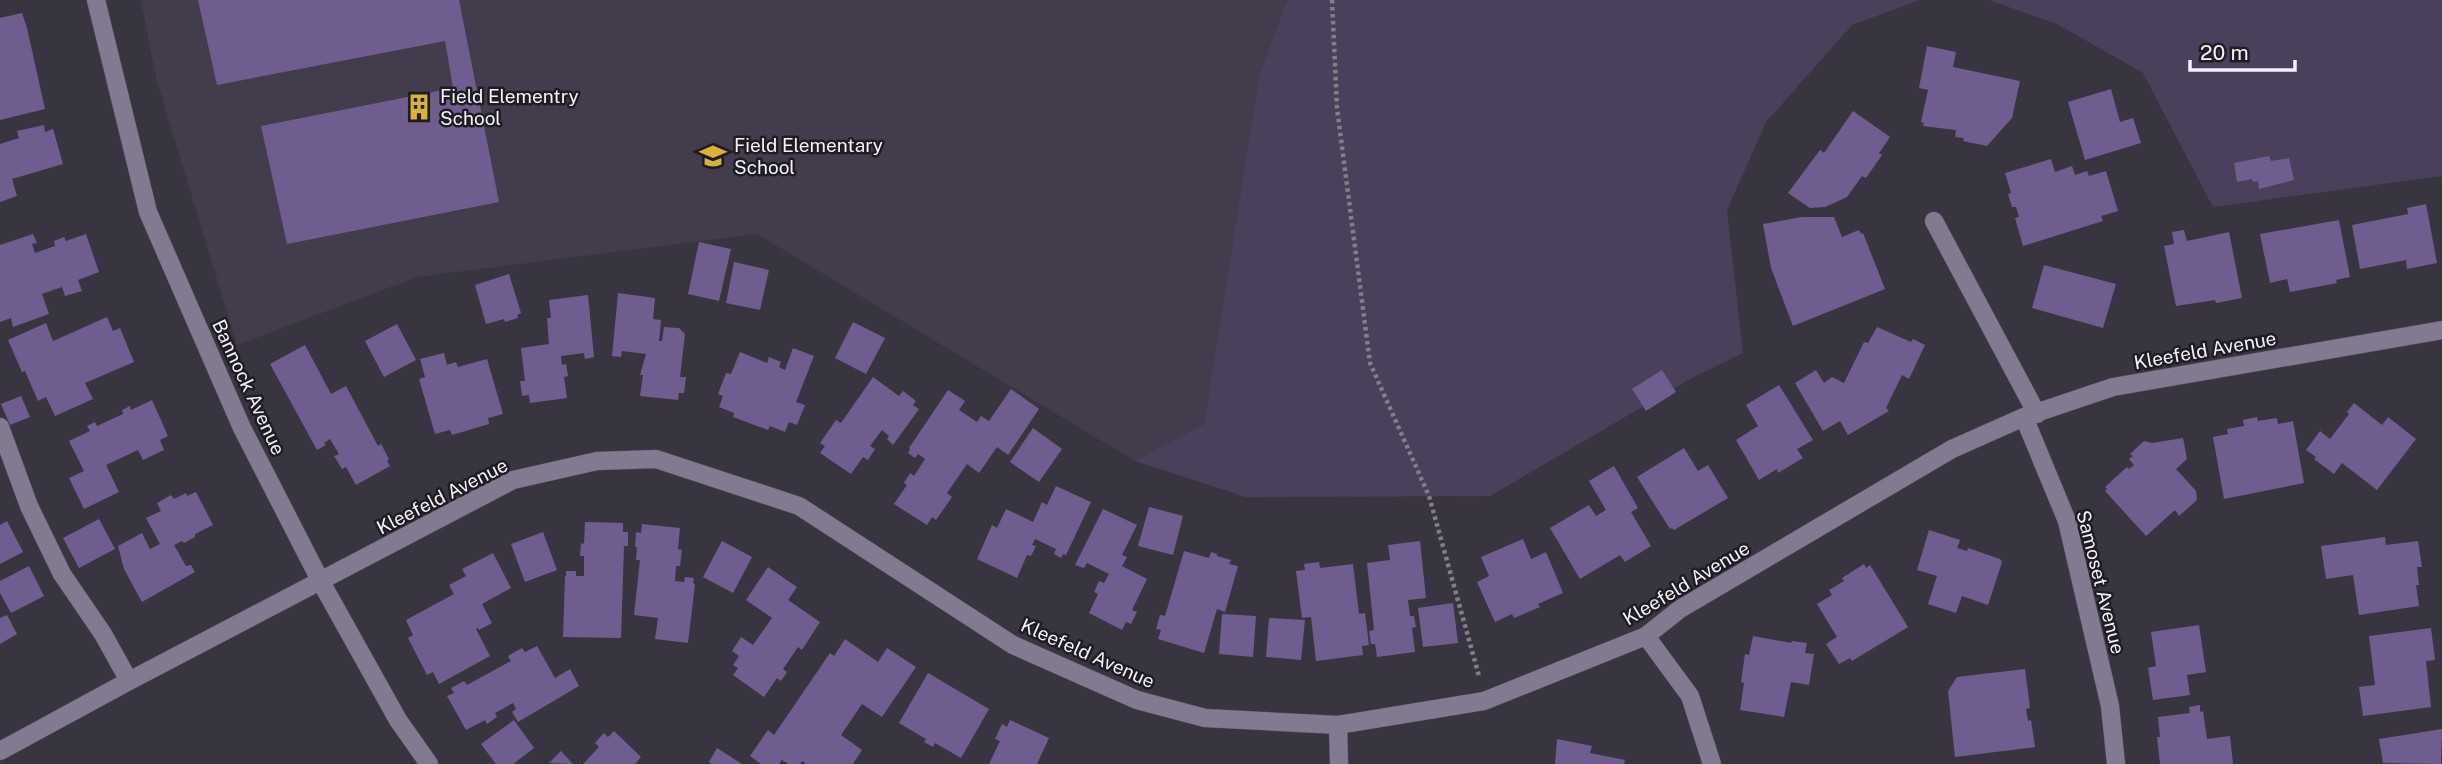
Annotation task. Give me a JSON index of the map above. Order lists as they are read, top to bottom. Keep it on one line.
{"streets":{"street":["Kleefeld Avenue","Bannock Avenue","Samoset Avenue"]},"crossings":[["Kleefeld Avenue","Bannock Avenue"],["Kleefeld Avenue","Samoset Avenue"]],"places":{"building":["Field Elementry School"],"school or university":["Field Elementary School"]},"scale_bar":"20 m"}
